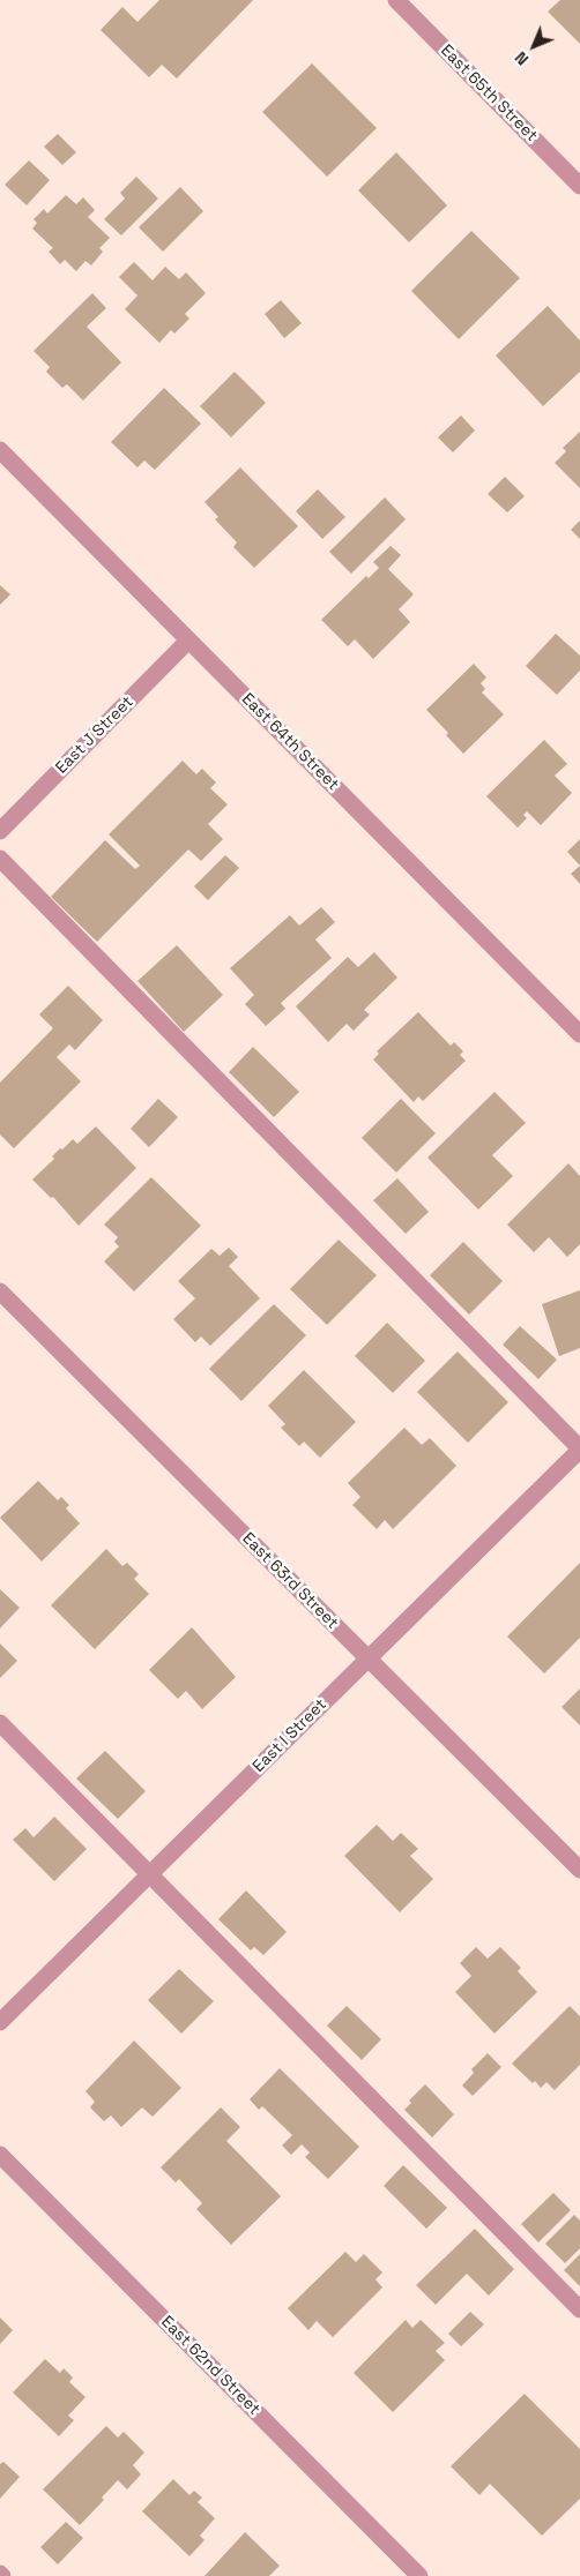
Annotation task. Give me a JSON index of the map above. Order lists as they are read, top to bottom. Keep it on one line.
{"streets":{"street":["East 65th Street","East J Street","East 64th Street","East 63rd Street","East I Street","East 62nd Street"]},"crossings":[["East J Street","East 64th Street"],["East 63rd Street","East I Street"]],"north":"bottom left"}
